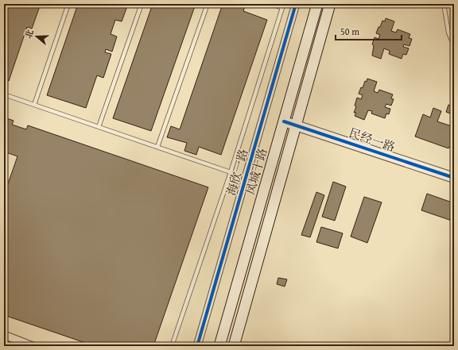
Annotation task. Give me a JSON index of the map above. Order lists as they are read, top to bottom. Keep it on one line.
{"streets":{"main road":["凤城十路"],"street":["民经一路","海欣一路"]},"crossings":[["民经一路","凤城十路"]],"scale_bar":"50 m","north":"left"}
